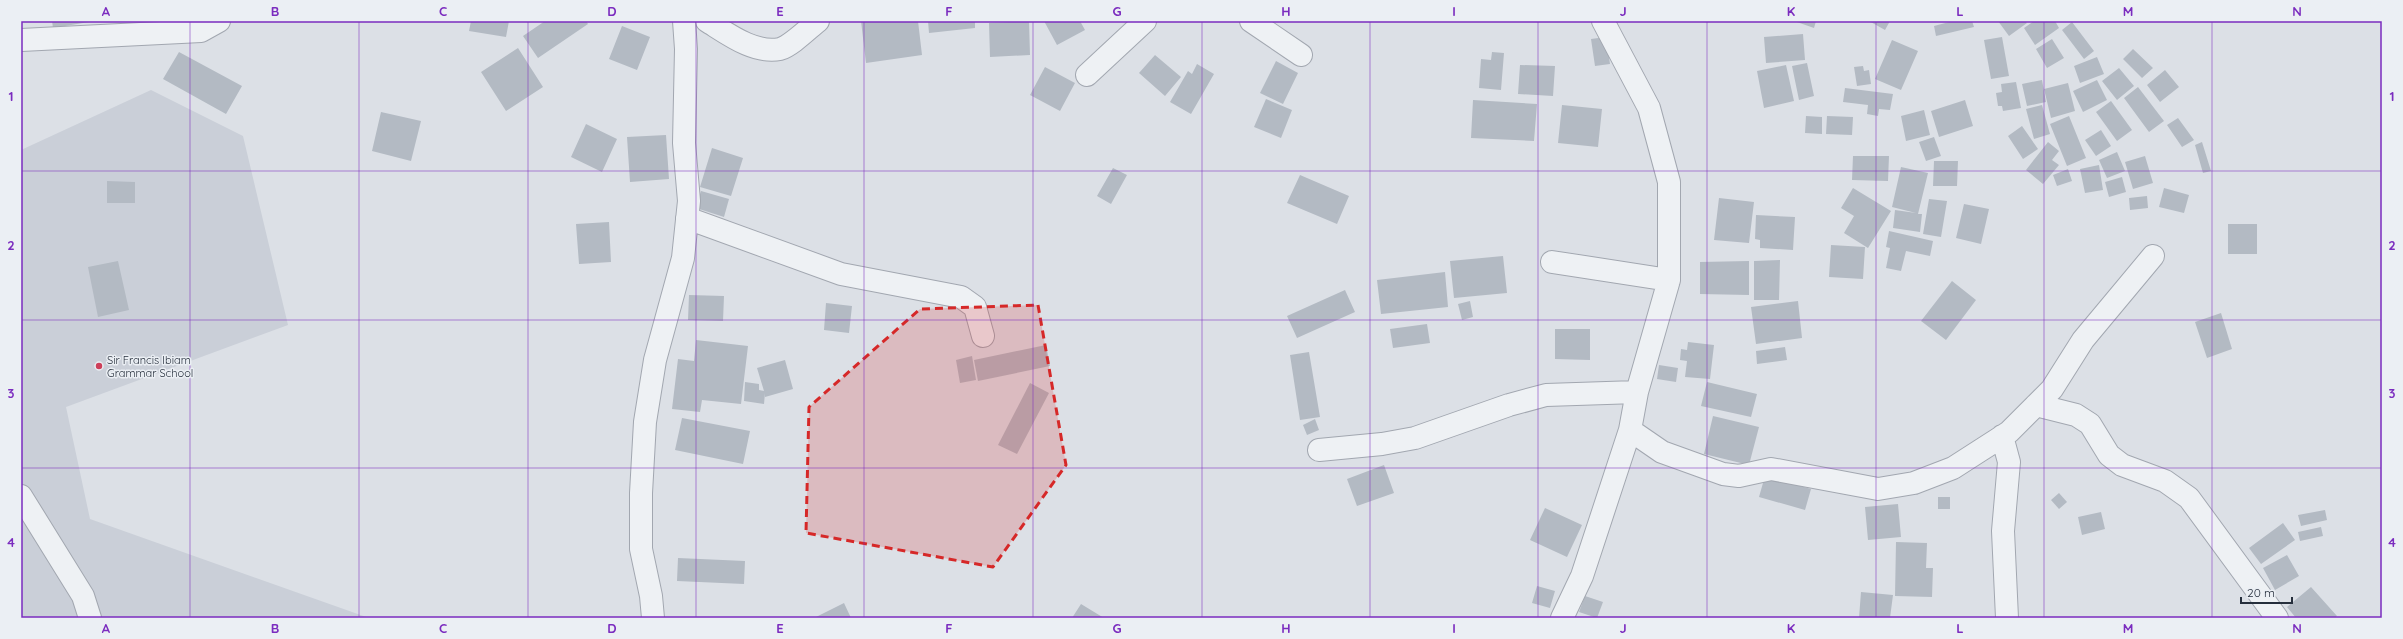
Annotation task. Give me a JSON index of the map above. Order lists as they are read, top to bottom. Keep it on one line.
{"places":["Sir Francis Ibiam Grammar School"],"scale_bar":"20 m","grid":{"columns":["A","B","C","D","E","F","G","H","I","J","K","L","M","N"],"rows":["1","2","3","4"]}}
